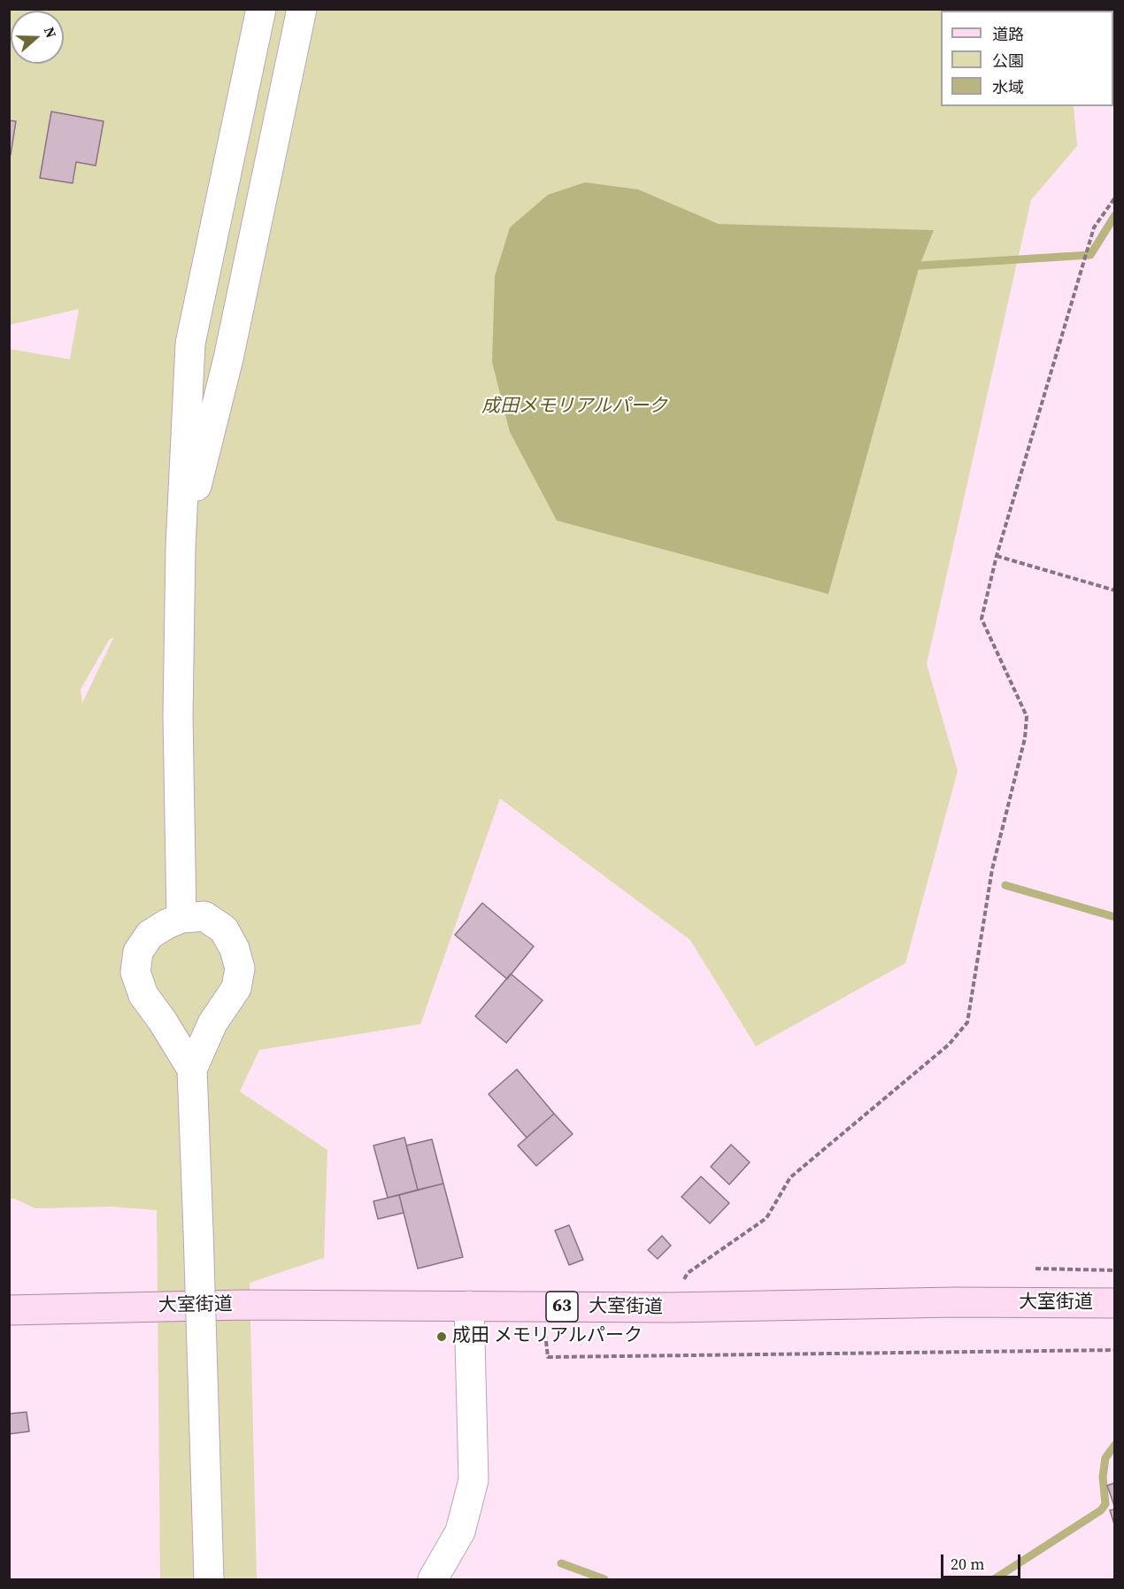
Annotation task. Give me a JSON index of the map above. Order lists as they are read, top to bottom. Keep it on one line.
{"streets":{"main road":["大室街道","63"]},"parks":["成田メモリアルパーク"],"places":["成田 メモリアルパーク"],"legend":["道路","公園","水域"],"scale_bar":"20 m","north":"right"}
